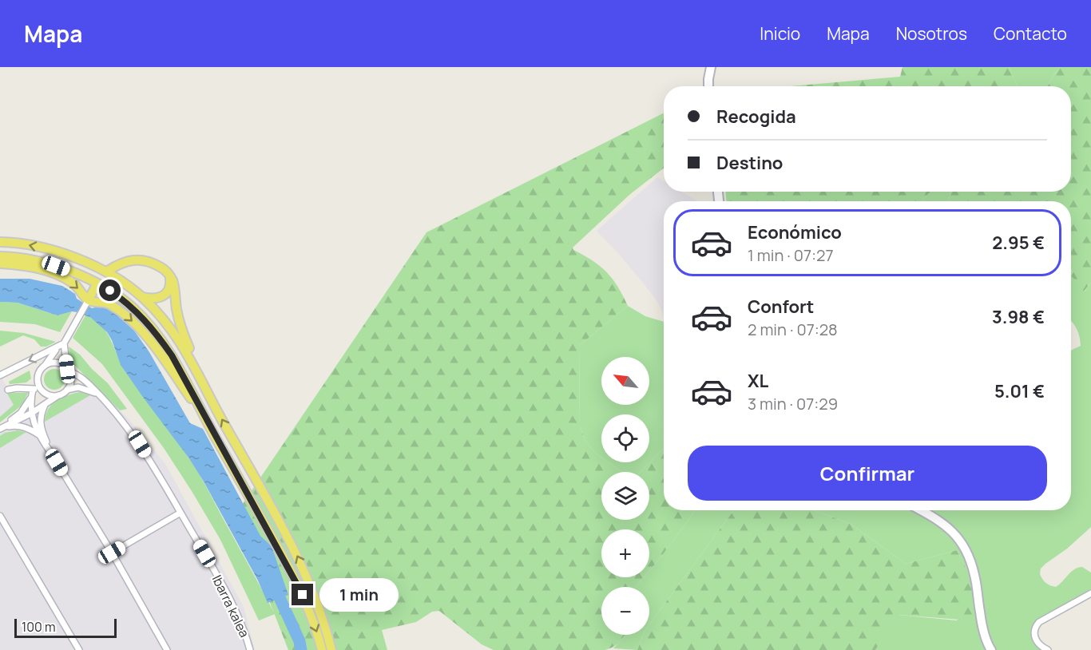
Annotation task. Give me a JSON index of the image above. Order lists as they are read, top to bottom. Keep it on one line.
{"streets":{"street":["Ibarra kalea"]},"scale_bar":"100 m","north":"top left","page":{"header":"Mapa","nav":["Inicio","Mapa","Nosotros","Contacto"],"banner":["Recogida","Destino"],"list":[{"name":"Económico","note":"1 min · 07:27","value":"2.95 €"},{"name":"Confort","note":"2 min · 07:28","value":"3.98 €"},{"name":"XL","note":"3 min · 07:29","value":"5.01 €"}],"map_buttons":["+","−"],"buttons":"Confirmar","bubble":"1 min","scale":"100 m"}}
